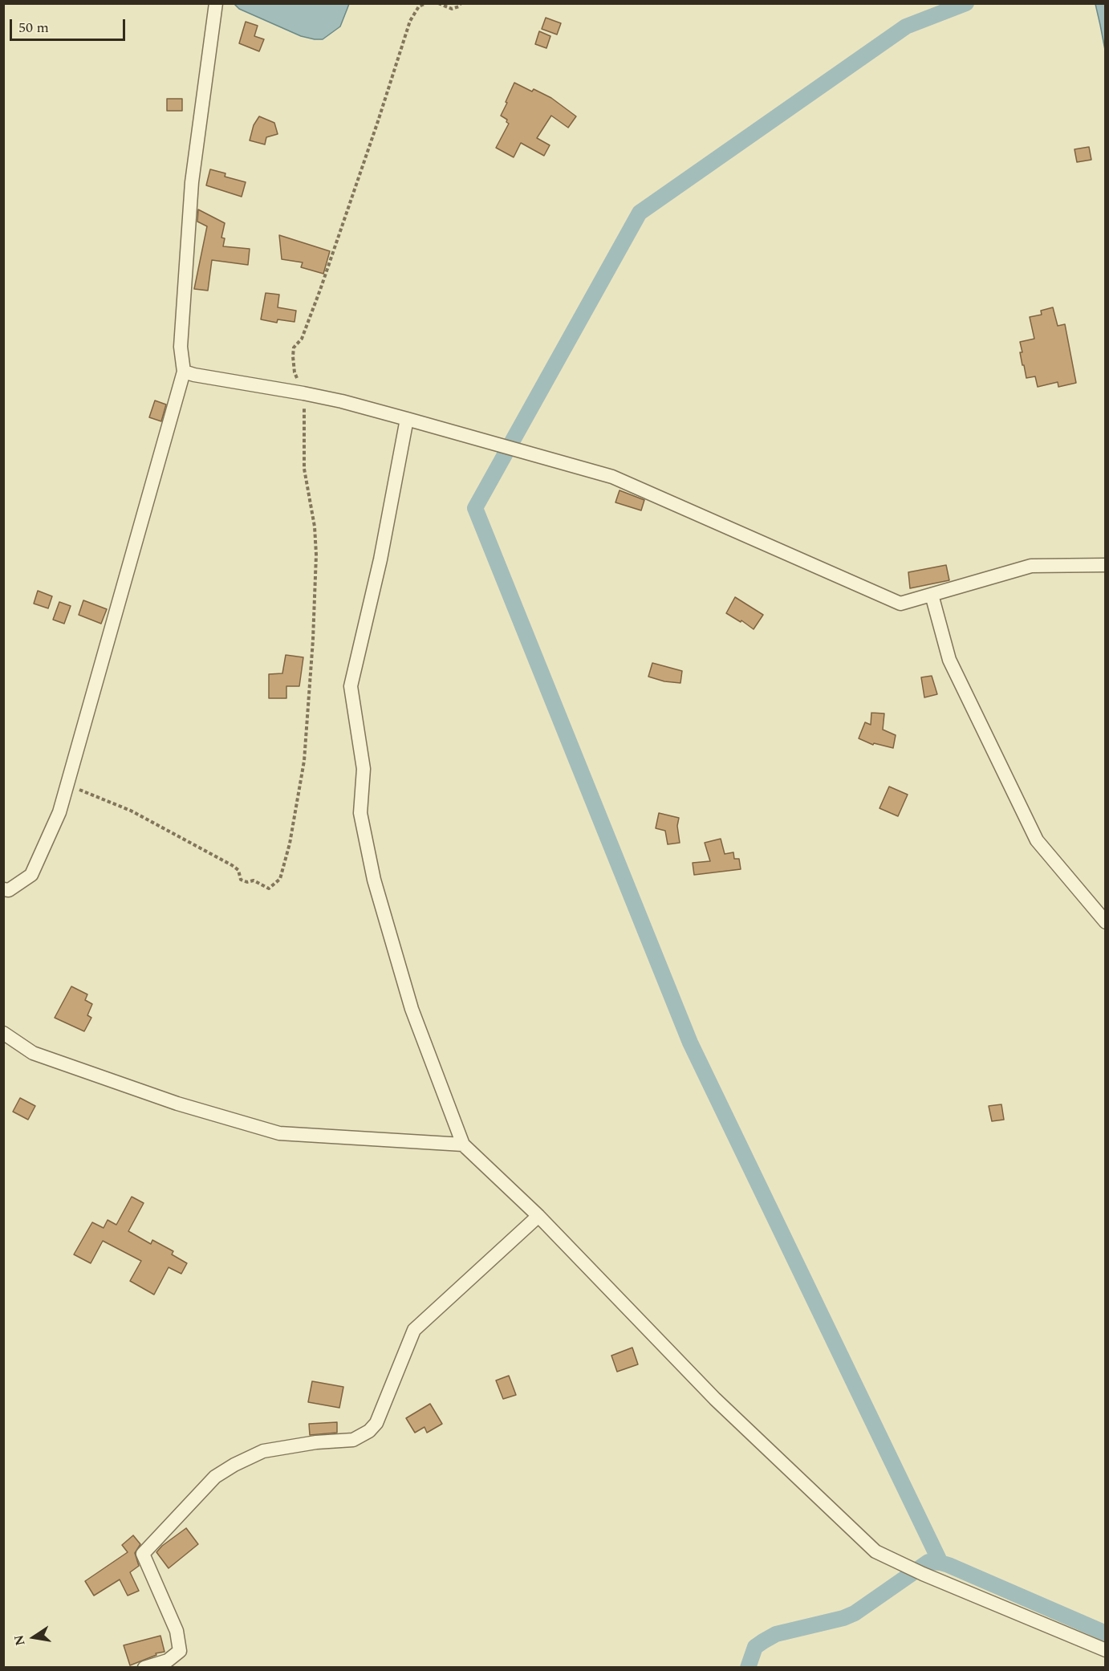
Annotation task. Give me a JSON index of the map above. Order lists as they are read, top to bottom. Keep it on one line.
{"scale_bar":"50 m","north":"left"}
